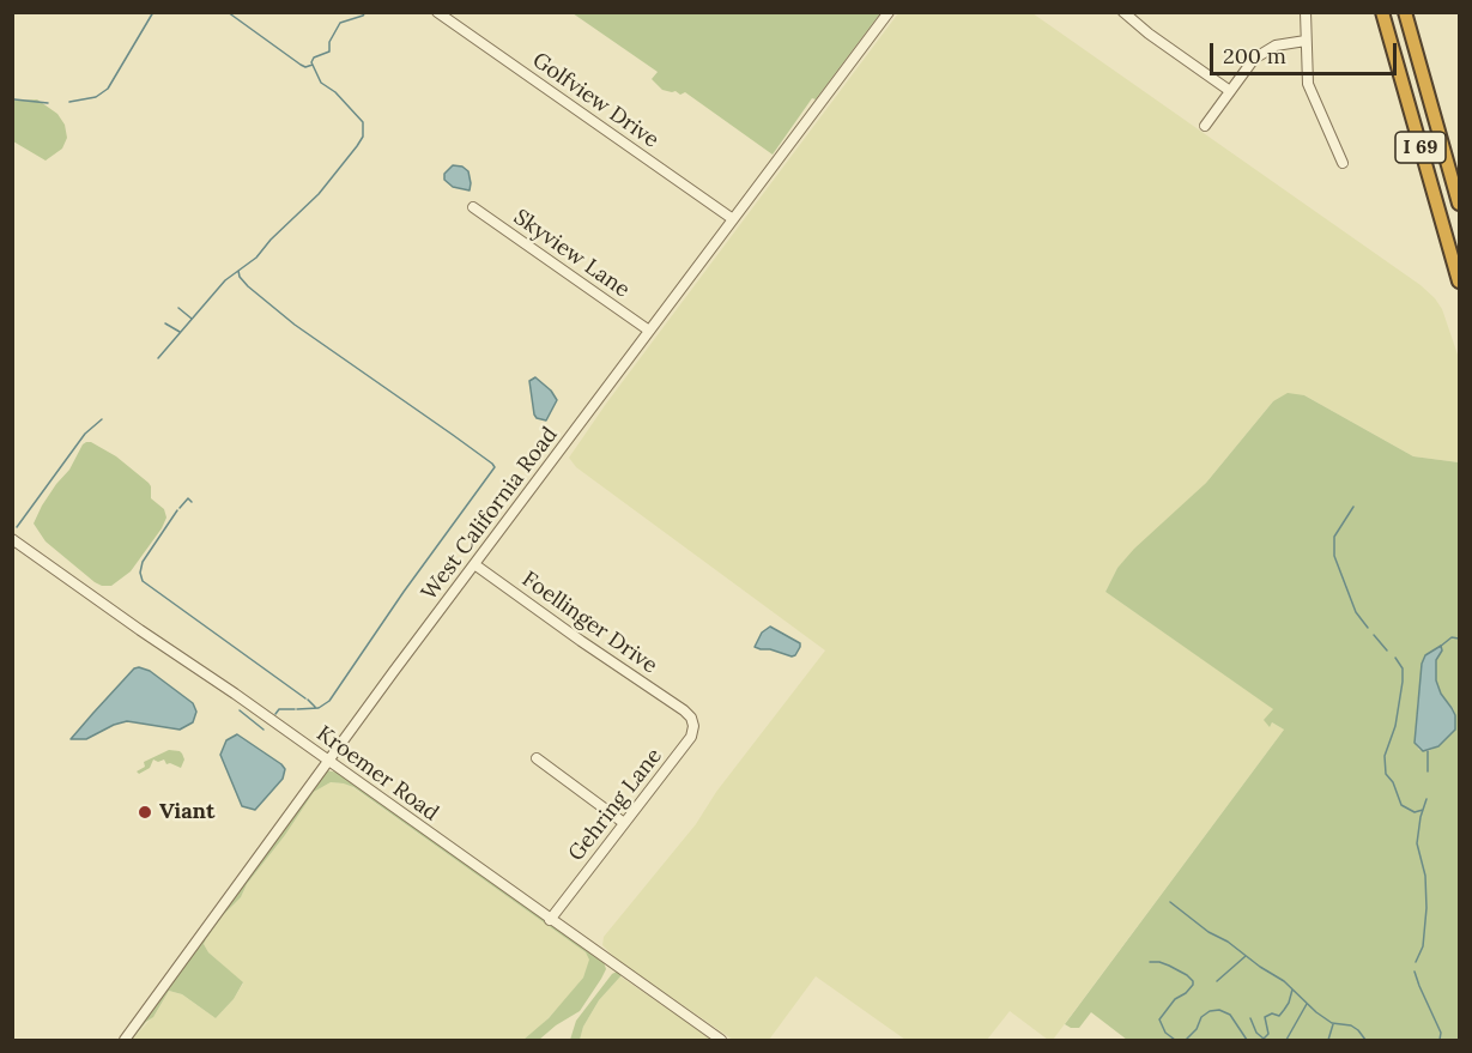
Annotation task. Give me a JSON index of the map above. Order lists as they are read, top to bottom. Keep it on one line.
{"streets":{"highway":["I 69"],"street":["Golfview Drive","Skyview Lane","West California Road","Foellinger Drive","Kroemer Road","Gehring Lane"]},"crossings":[["Golfview Drive","West California Road"],["Skyview Lane","West California Road"],["West California Road","Foellinger Drive"],["West California Road","Kroemer Road"],["Foellinger Drive","Gehring Lane"],["Kroemer Road","Gehring Lane"]],"places":["Viant"],"scale_bar":"200 m"}
